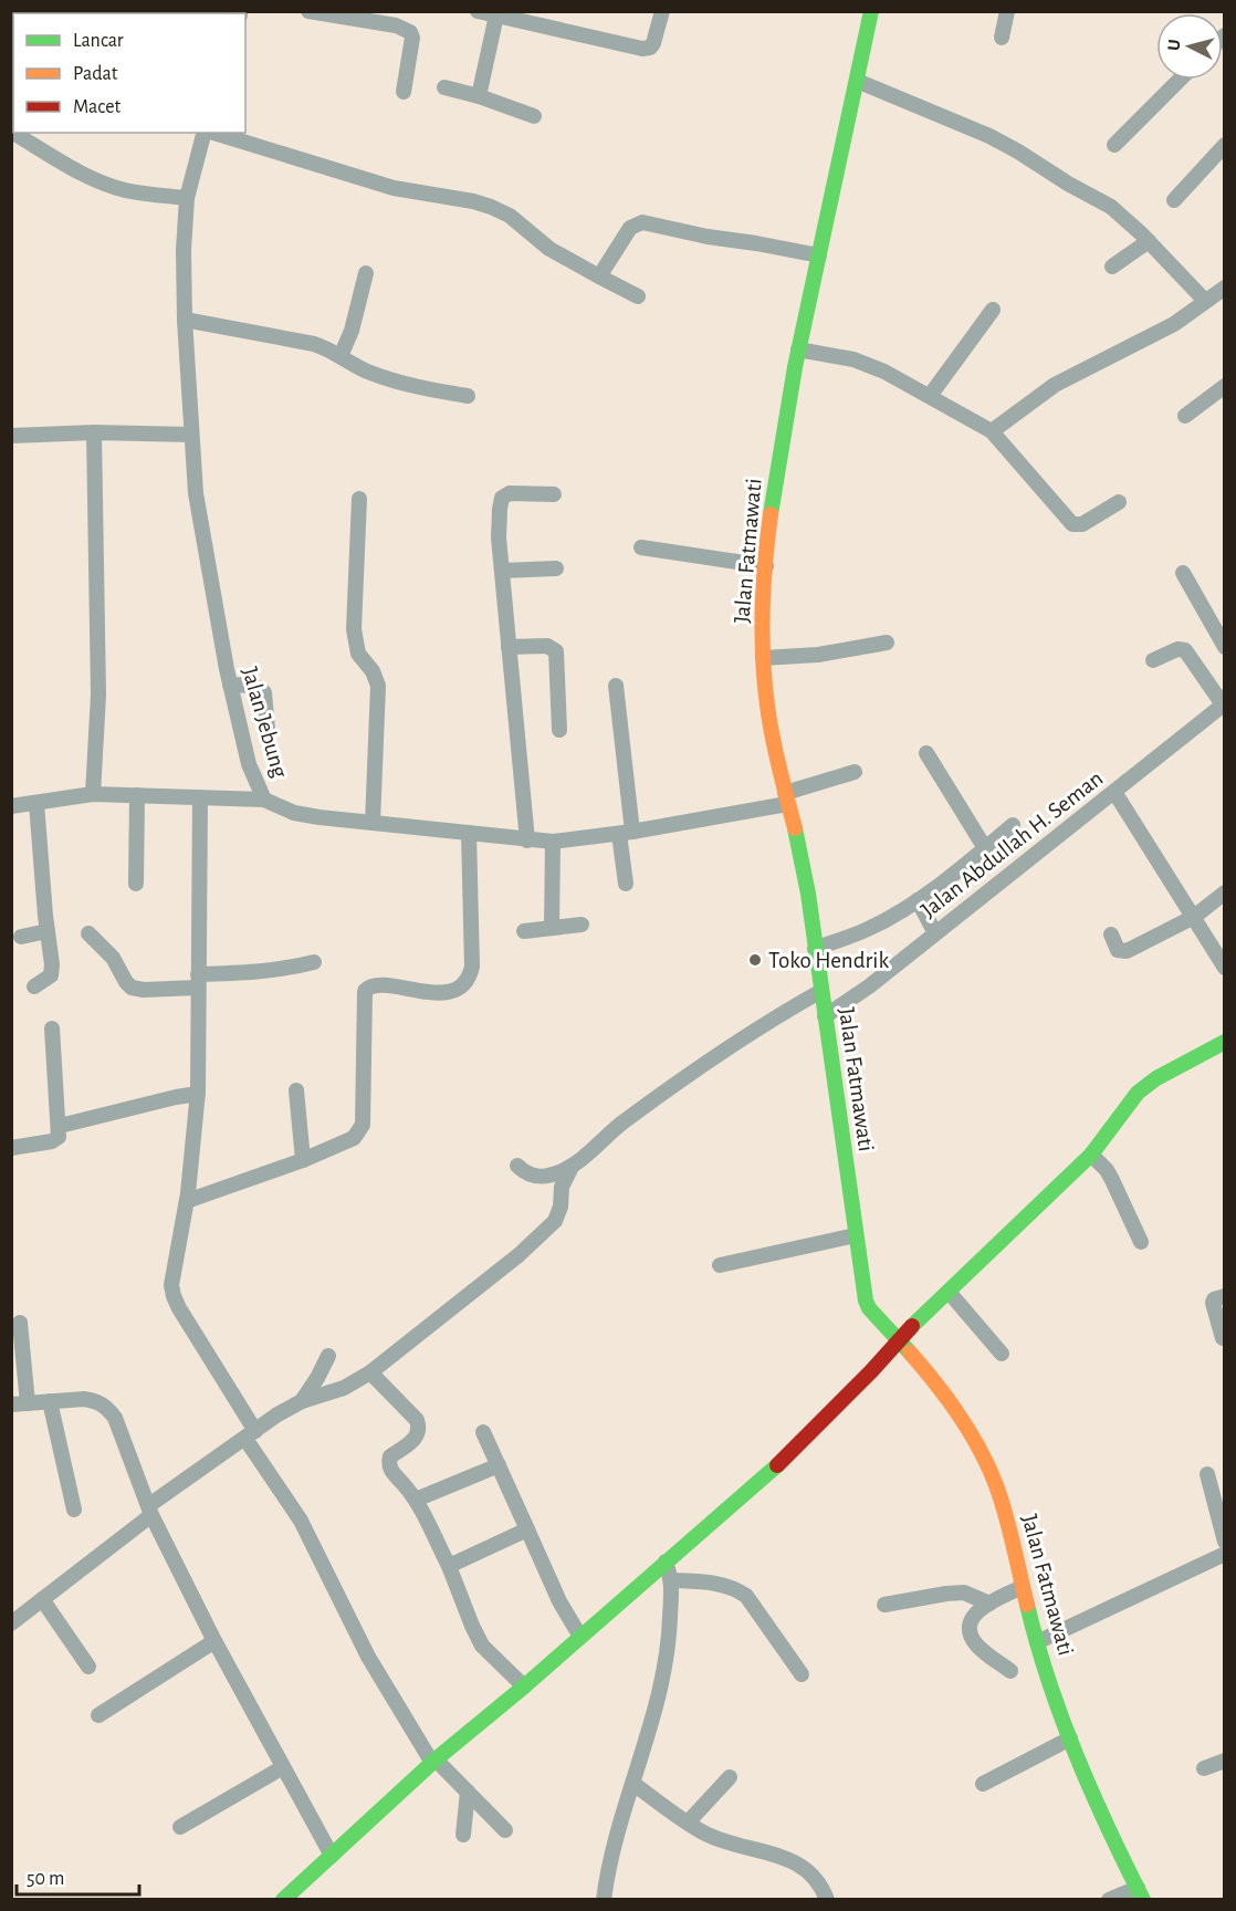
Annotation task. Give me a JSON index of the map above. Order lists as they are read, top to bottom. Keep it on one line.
{"streets":{"street":["Jalan Fatmawati","Jalan Jebung","Jalan Abdullah H. Seman"]},"crossings":[["Jalan Fatmawati","Jalan Jebung"],["Jalan Fatmawati","Jalan Abdullah H. Seman"]],"places":["Toko Hendrik"],"legend":["Lancar","Padat","Macet"],"scale_bar":"50 m","north":"left"}
